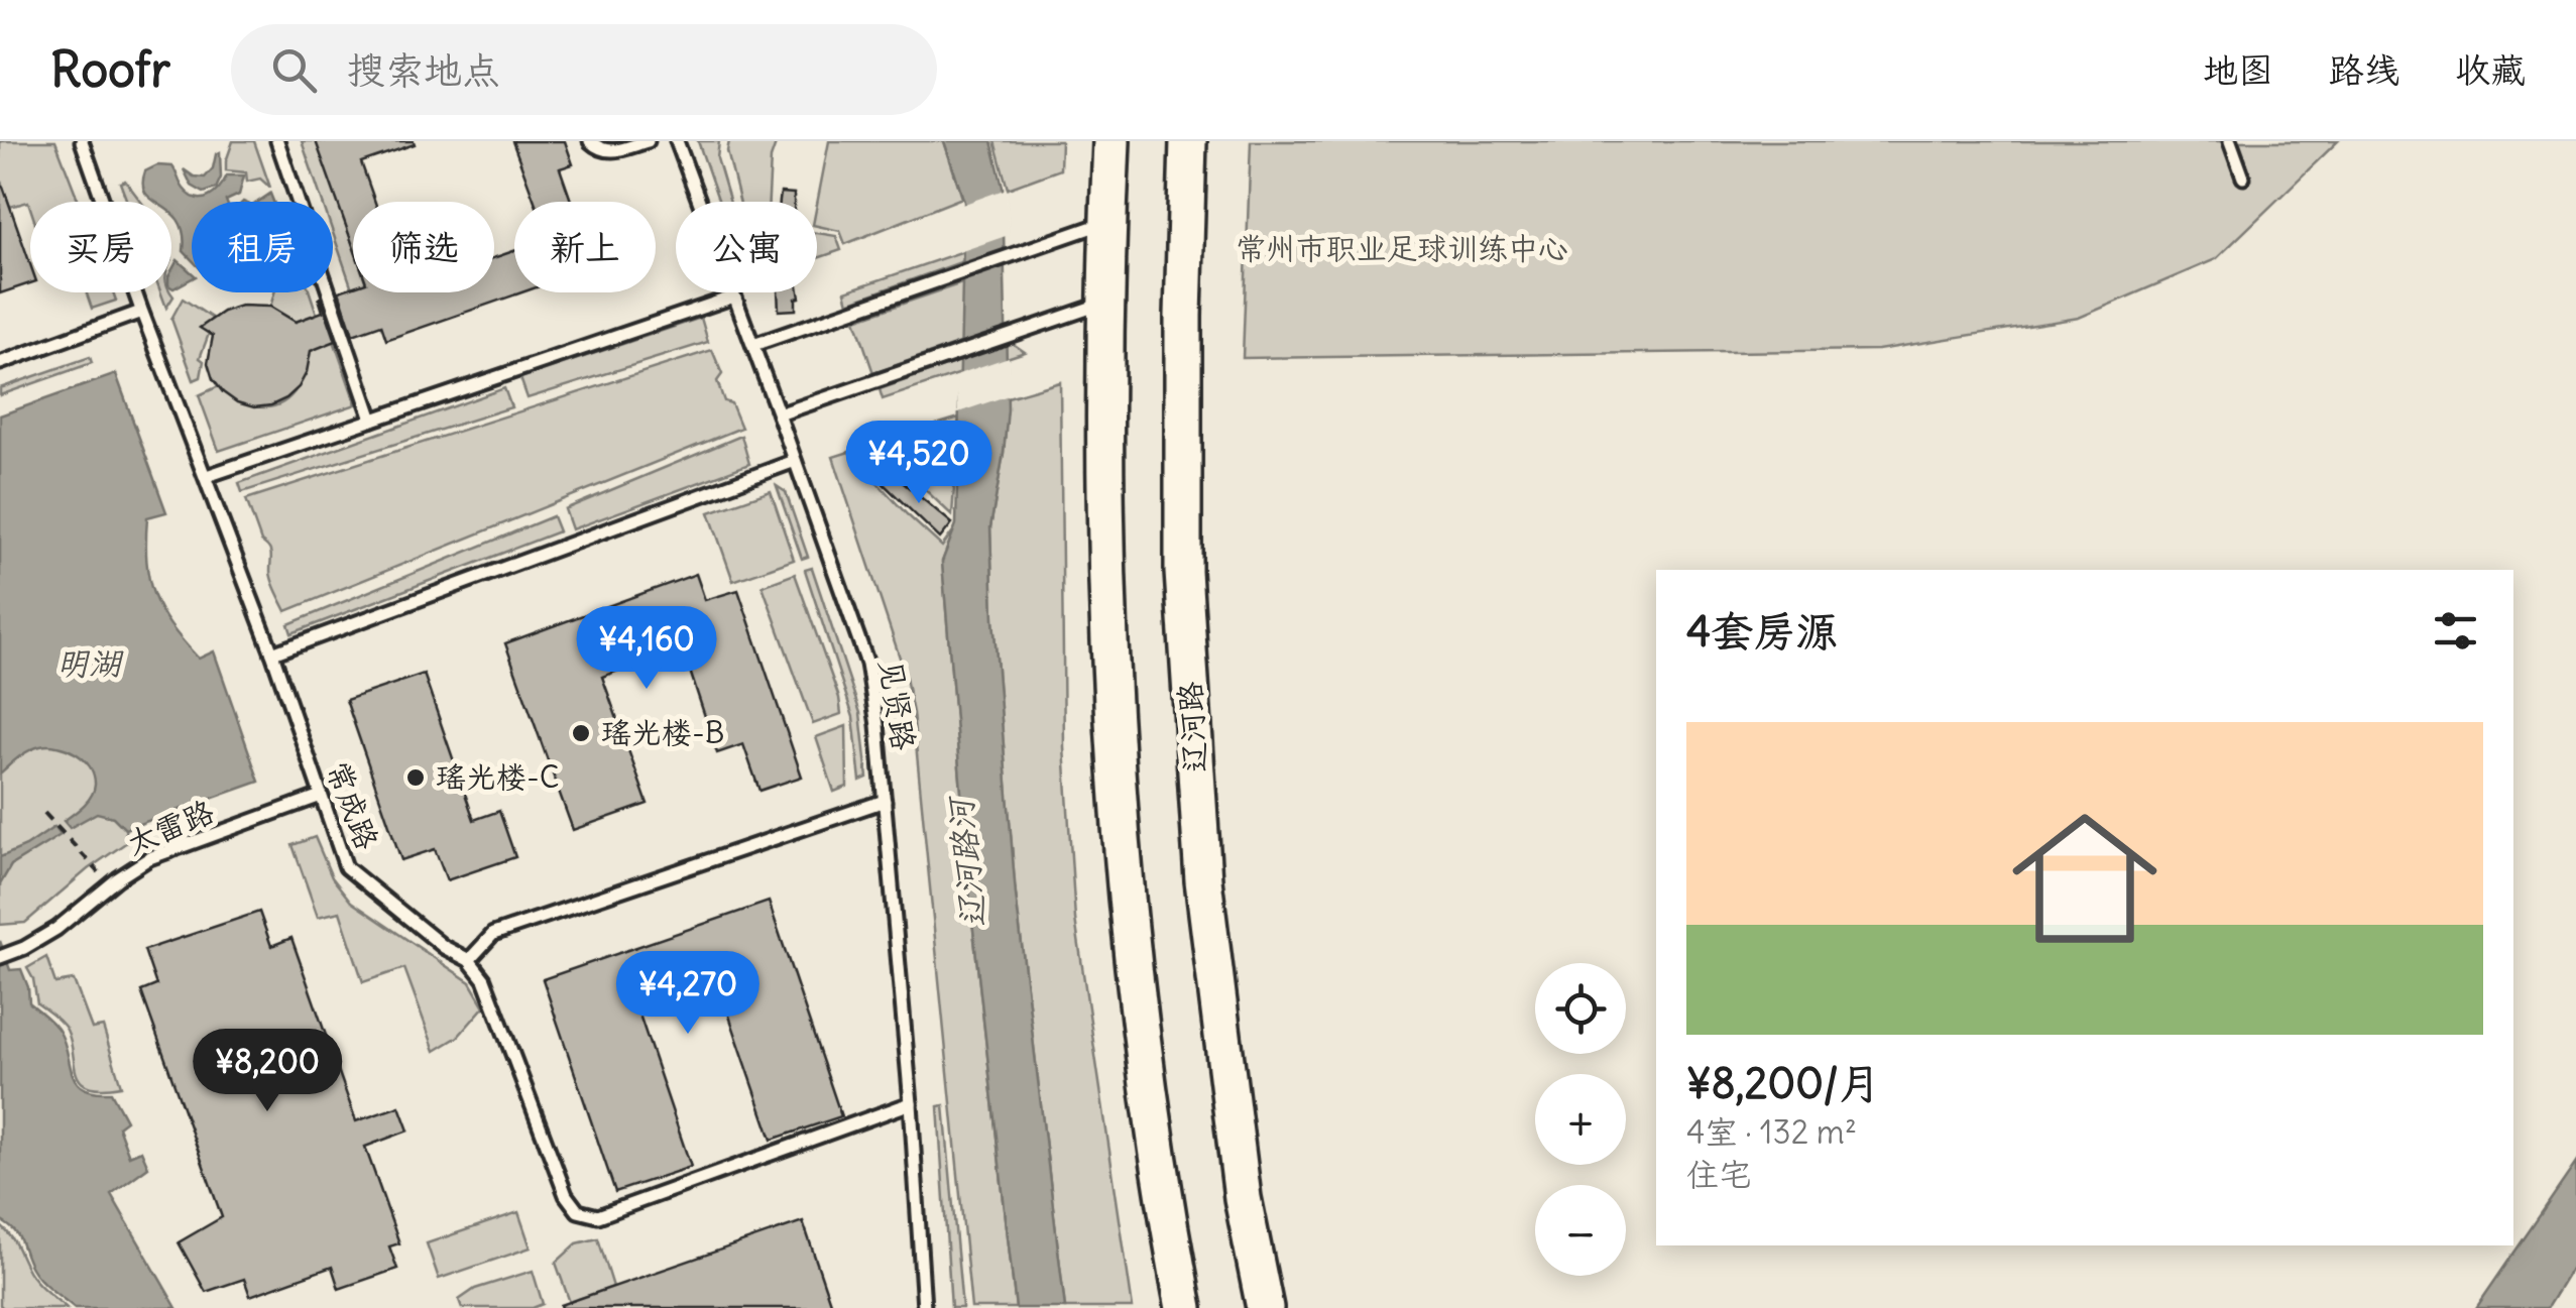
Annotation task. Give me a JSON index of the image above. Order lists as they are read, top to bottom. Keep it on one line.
{"streets":{"main road":["辽河路"],"lane":["见贤路","常成路","太雷路"]},"crossings":[["见贤路","常成路"],["常成路","太雷路"]],"water":["明湖","辽河路河"],"parks":["常州市职业足球训练中心"],"places":["瑶光楼-B","瑶光楼-C"],"page":{"header":"Roofr","search":"搜索地点","nav":["地图","路线","收藏"],"chip":["买房","租房","筛选","新上","公寓"],"price":["¥4,520","¥4,160","¥4,270","¥8,200"],"heading":"4套房源","list":[{"name":"¥8,200/月","note":"4室 · 132 m² · 住宅"}],"map_buttons":["+","−"]}}
